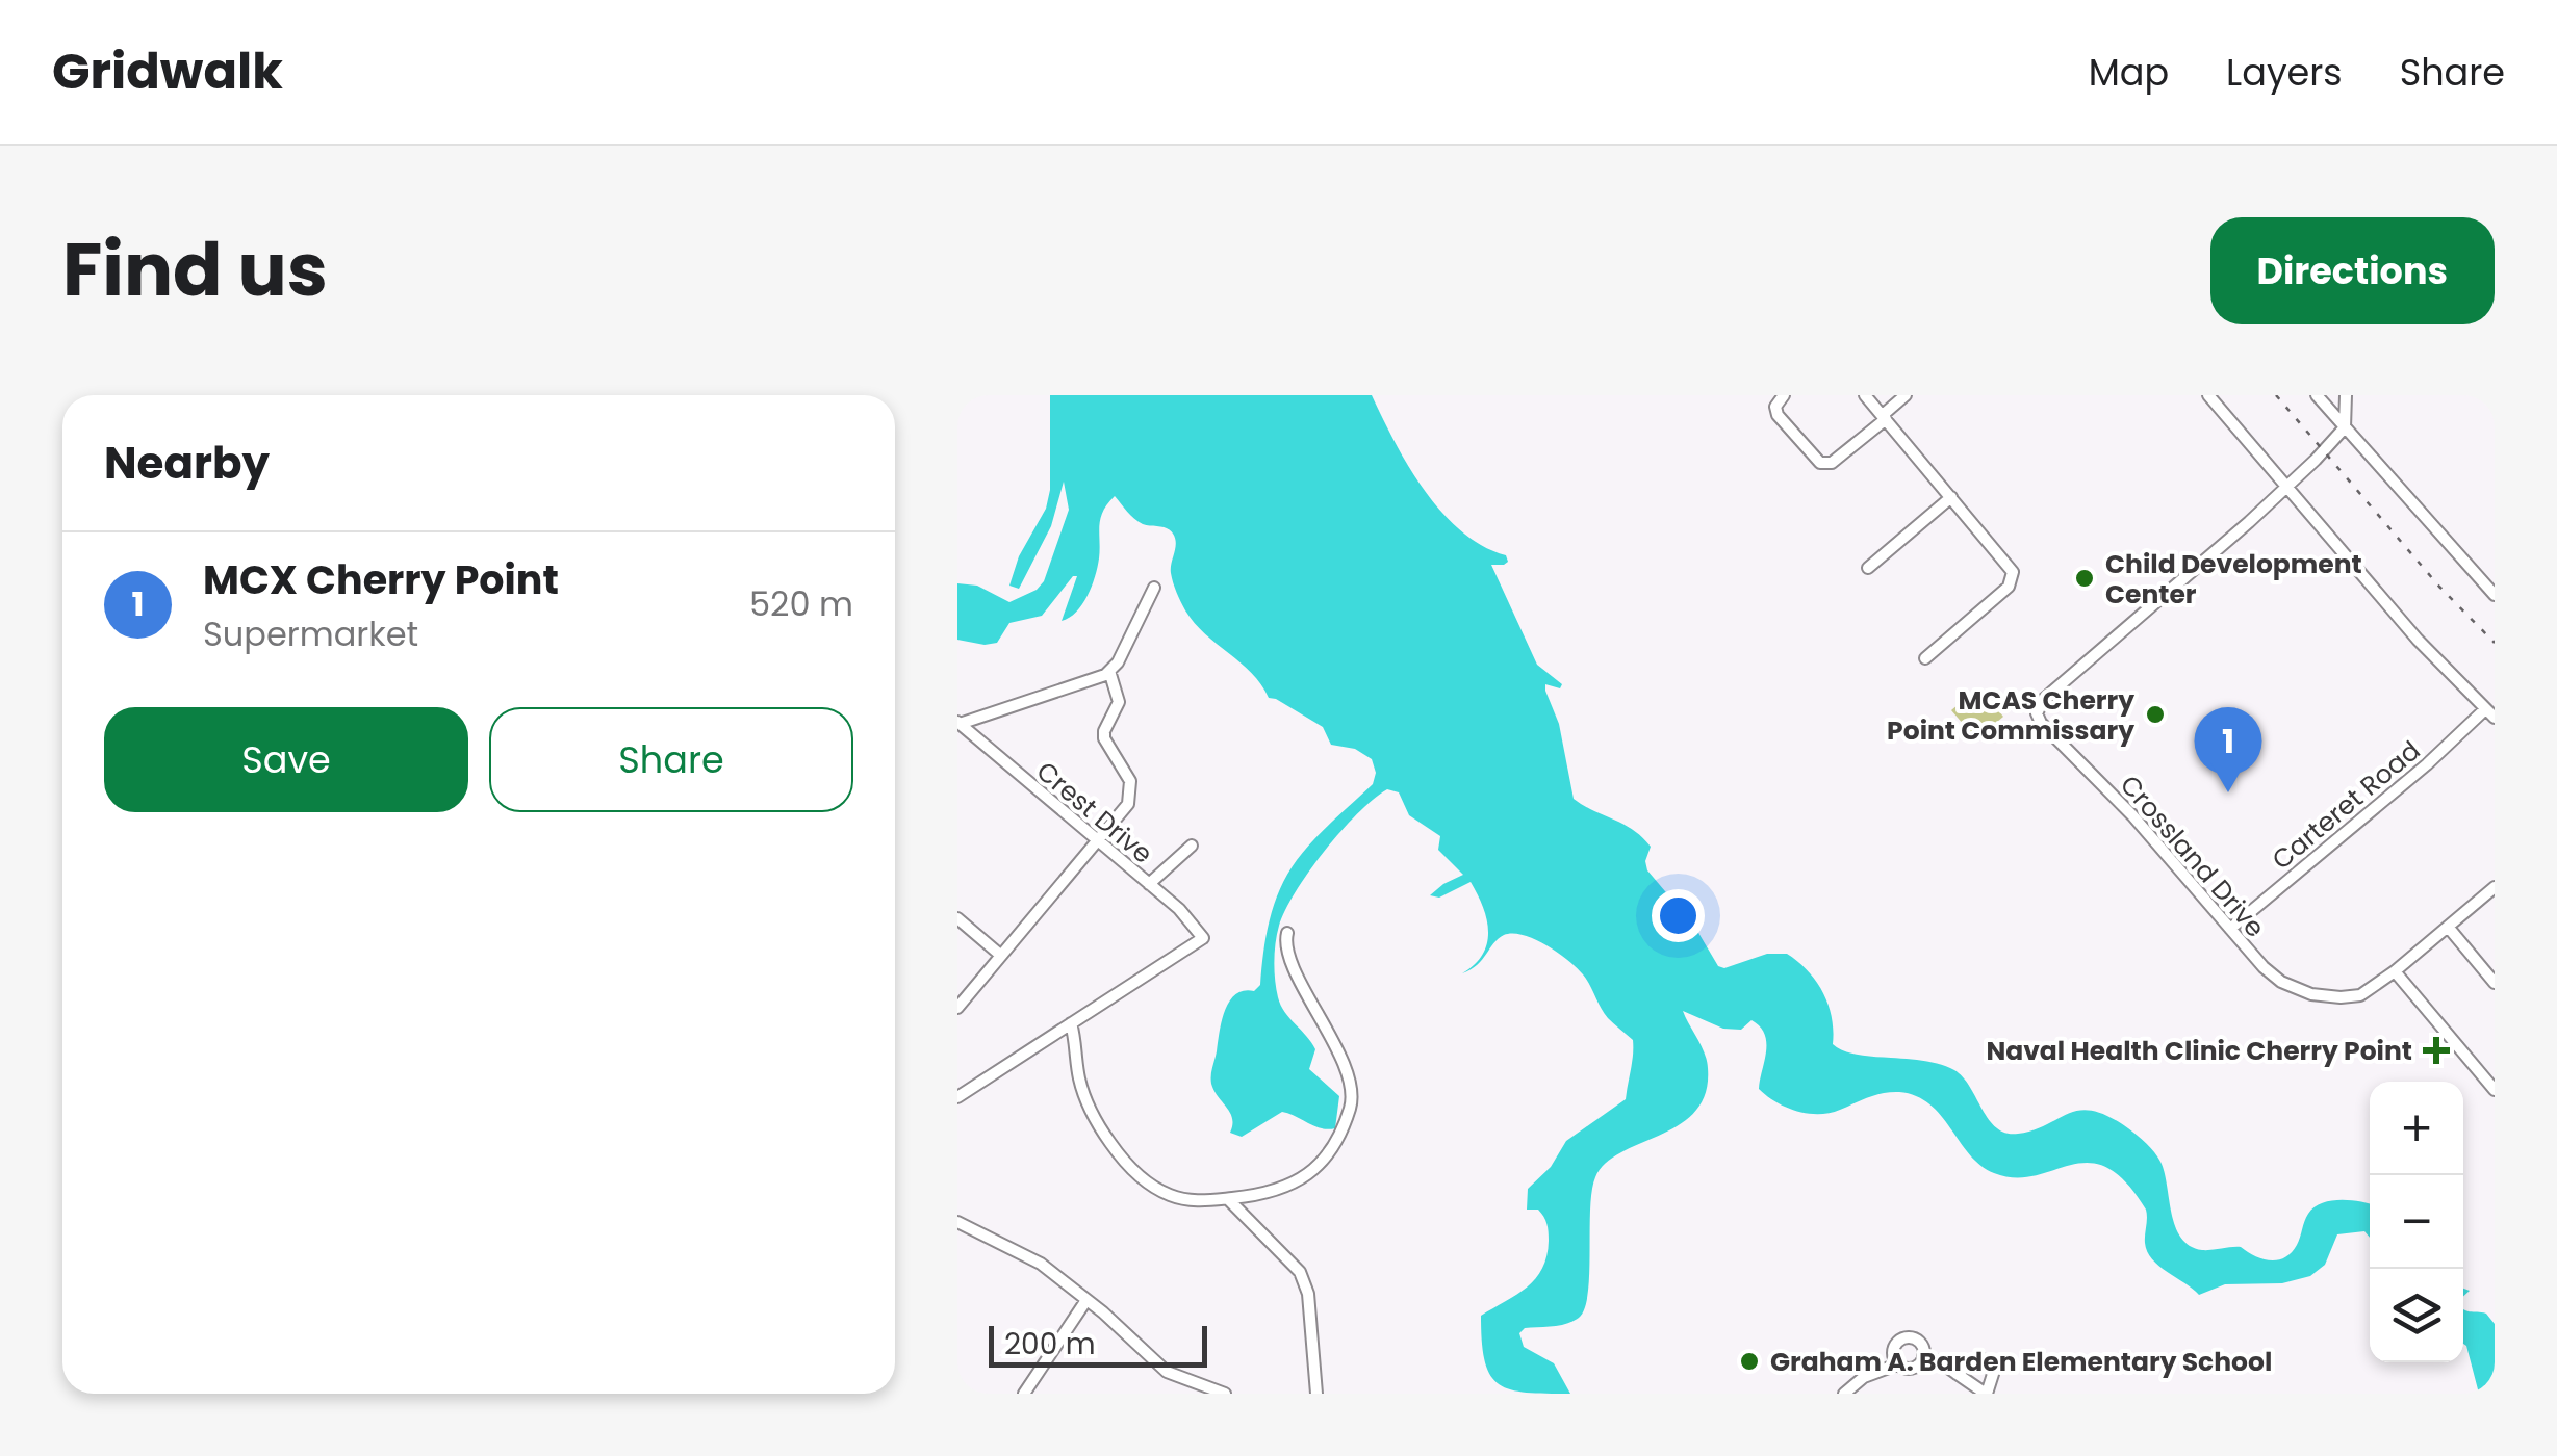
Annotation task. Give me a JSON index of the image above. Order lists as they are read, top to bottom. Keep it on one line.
{"streets":{"street":["Carteret Road","Crest Drive","Crossland Drive"]},"crossings":[["Carteret Road","Crossland Drive"]],"places":{"other":["Child Development Center","MCAS Cherry Point Commissary","Graham A. Barden Elementary School"],"health":["Naval Health Clinic Cherry Point"]},"scale_bar":"200 m","page":{"header":"Gridwalk","nav":["Map","Layers","Share"],"title":"Find us","buttons":["Directions",["Save","Share"]],"heading":"Nearby","list":[{"mark":"1","name":"MCX Cherry Point","note":"Supermarket","value":"520 m"}],"pins":"1","map_buttons":["+","−"],"scale":"200 m"}}
